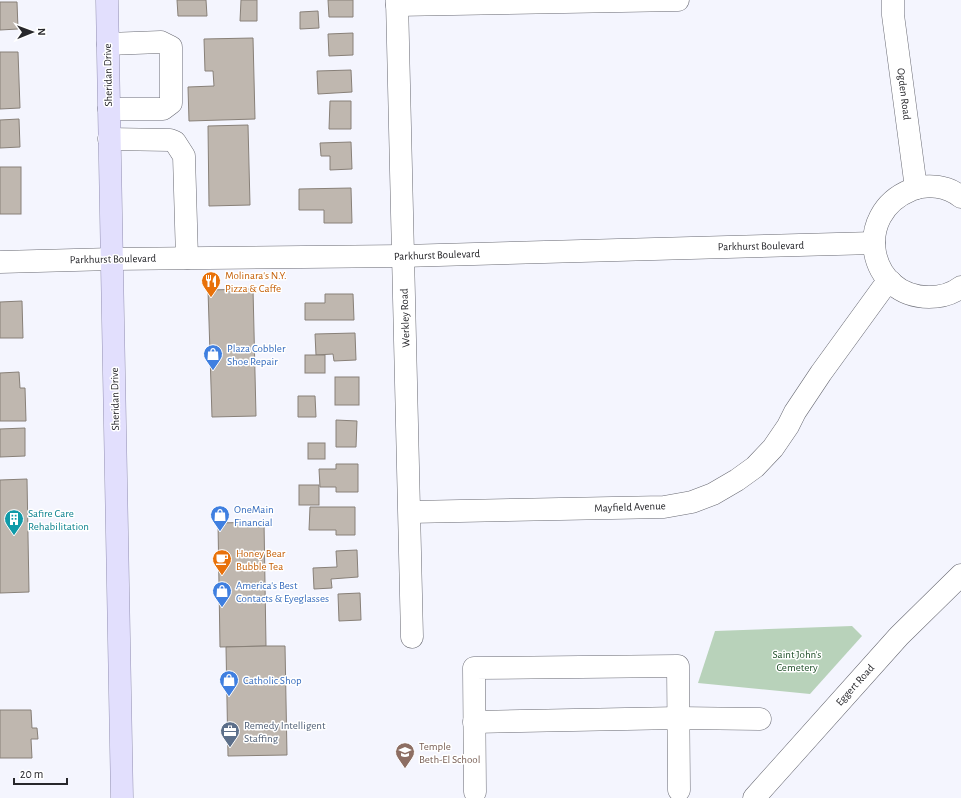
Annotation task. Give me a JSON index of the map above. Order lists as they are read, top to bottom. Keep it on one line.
{"streets":{"main road":["Sheridan Drive"],"street":["Ogden Road","Parkhurst Boulevard","Werkley Road","Mayfield Avenue","Eggert Road"]},"crossings":[["Sheridan Drive","Parkhurst Boulevard"],["Parkhurst Boulevard","Werkley Road"],["Werkley Road","Mayfield Avenue"]],"parks":["Saint John's Cemetery"],"places":{"restaurant":["Molinara's N.Y. Pizza & Caffe"],"shop":["Plaza Cobbler Shoe Repair","OneMain Financial","America's Best Contacts & Eyeglasses","Catholic Shop"],"building":["Safire Care Rehabilitation"],"cafe":["Honey Bear Bubble Tea"],"office":["Remedy Intelligent Staffing"],"school or university":["Temple Beth-El School"]},"scale_bar":"20 m","north":"right"}
